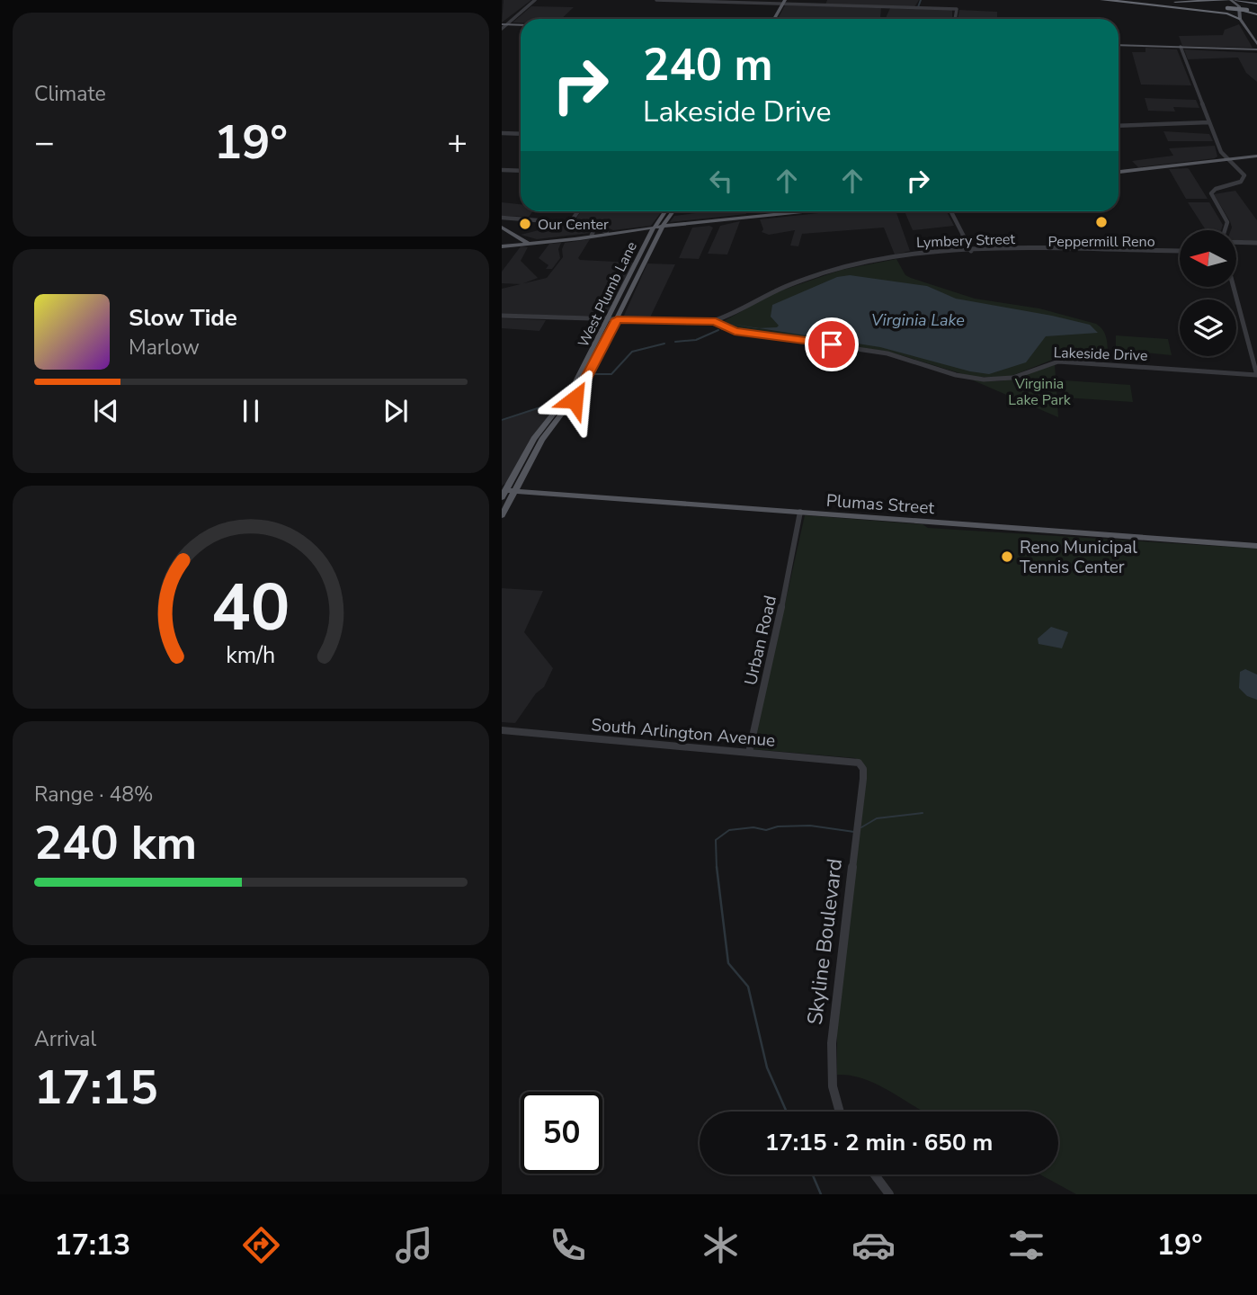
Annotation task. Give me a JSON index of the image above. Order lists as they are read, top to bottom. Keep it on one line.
{"streets":{"main road":["West Plumb Lane","Plumas Street"],"street":["Lymbery Street","Lakeside Drive","Urban Road","South Arlington Avenue","Skyline Boulevard"]},"crossings":[["Lymbery Street","Lakeside Drive"],["West Plumb Lane","Lakeside Drive"],["West Plumb Lane","Plumas Street"],["Plumas Street","Urban Road"],["Urban Road","South Arlington Avenue"],["South Arlington Avenue","Skyline Boulevard"]],"water":["Virginia Lake"],"parks":["Virginia Lake Park"],"places":["Peppermill Reno","Our Center","Reno Municipal Tennis Center"],"north":"left","page":{"tile":["Climate",["Range · 48%","240 km"],["Arrival","17:15"]],"turn":["240 m","Lakeside Drive"],"heat":["−","19°","+"],"song":["Slow Tide","Marlow"],"limit":"50","trip":"17:15 · 2 min · 650 m","tabs":["17:13","19°"],"gauge":["40","km/h"]}}
